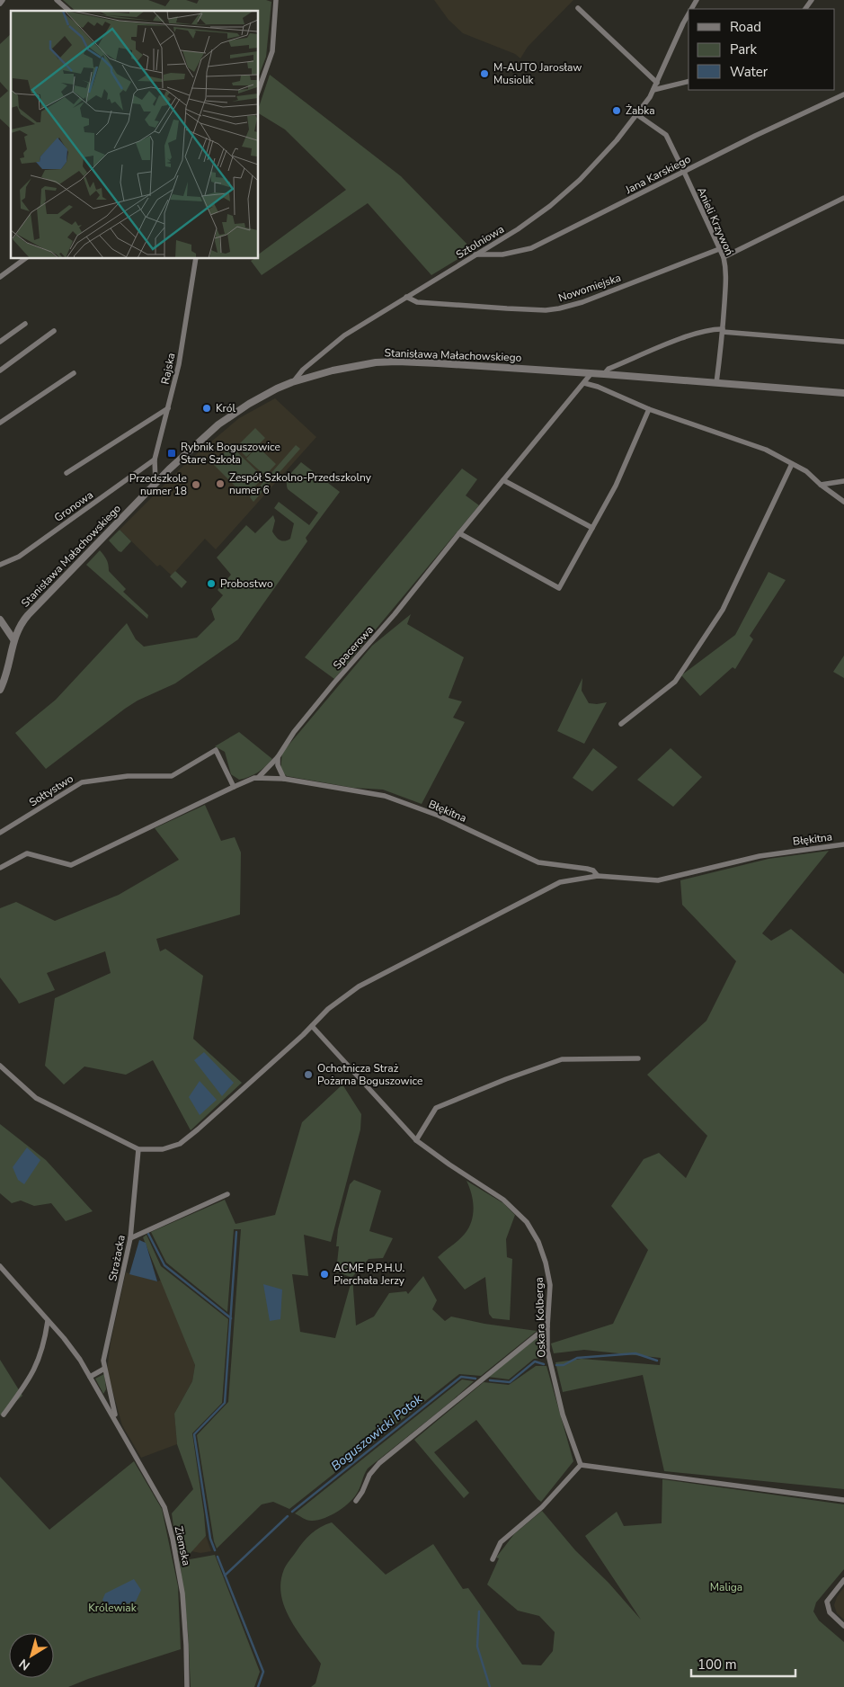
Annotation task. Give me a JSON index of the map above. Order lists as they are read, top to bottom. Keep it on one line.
{"streets":{"street":["Jana Karskiego","Anieli Krzywoń","Sztolniowa","Nowomiejska","Stanisława Małachowskiego","Rajska","Gronowa","Spacerowa","Sołtystwo","Błękitna","Strażacka","Oskara Kolberga","Ziemska"]},"crossings":[["Jana Karskiego","Anieli Krzywoń"],["Jana Karskiego","Sztolniowa"],["Anieli Krzywoń","Sztolniowa"],["Anieli Krzywoń","Nowomiejska"],["Anieli Krzywoń","Stanisława Małachowskiego"],["Sztolniowa","Nowomiejska"],["Sztolniowa","Stanisława Małachowskiego"],["Stanisława Małachowskiego","Rajska"],["Stanisława Małachowskiego","Spacerowa"],["Rajska","Gronowa"],["Spacerowa","Błękitna"],["Błękitna","Oskara Kolberga"],["Strażacka","Ziemska"]],"water":["Boguszowicki Potok"],"parks":["Maliga","Królewiak"],"places":{"other":["M-AUTO Jarosław Musiolik","Żabka","Król","Zespół Szkolno-Przedszkolny numer 6","Przedszkole numer 18","Probostwo","Ochotnicza Straż Pożarna Boguszowice","ACME P.P.H.U. Pierchała Jerzy"],"transit":["Rybnik Boguszowice Stare Szkoła"]},"legend":["Road","Park","Water"],"scale_bar":"100 m","north":"bottom left"}
